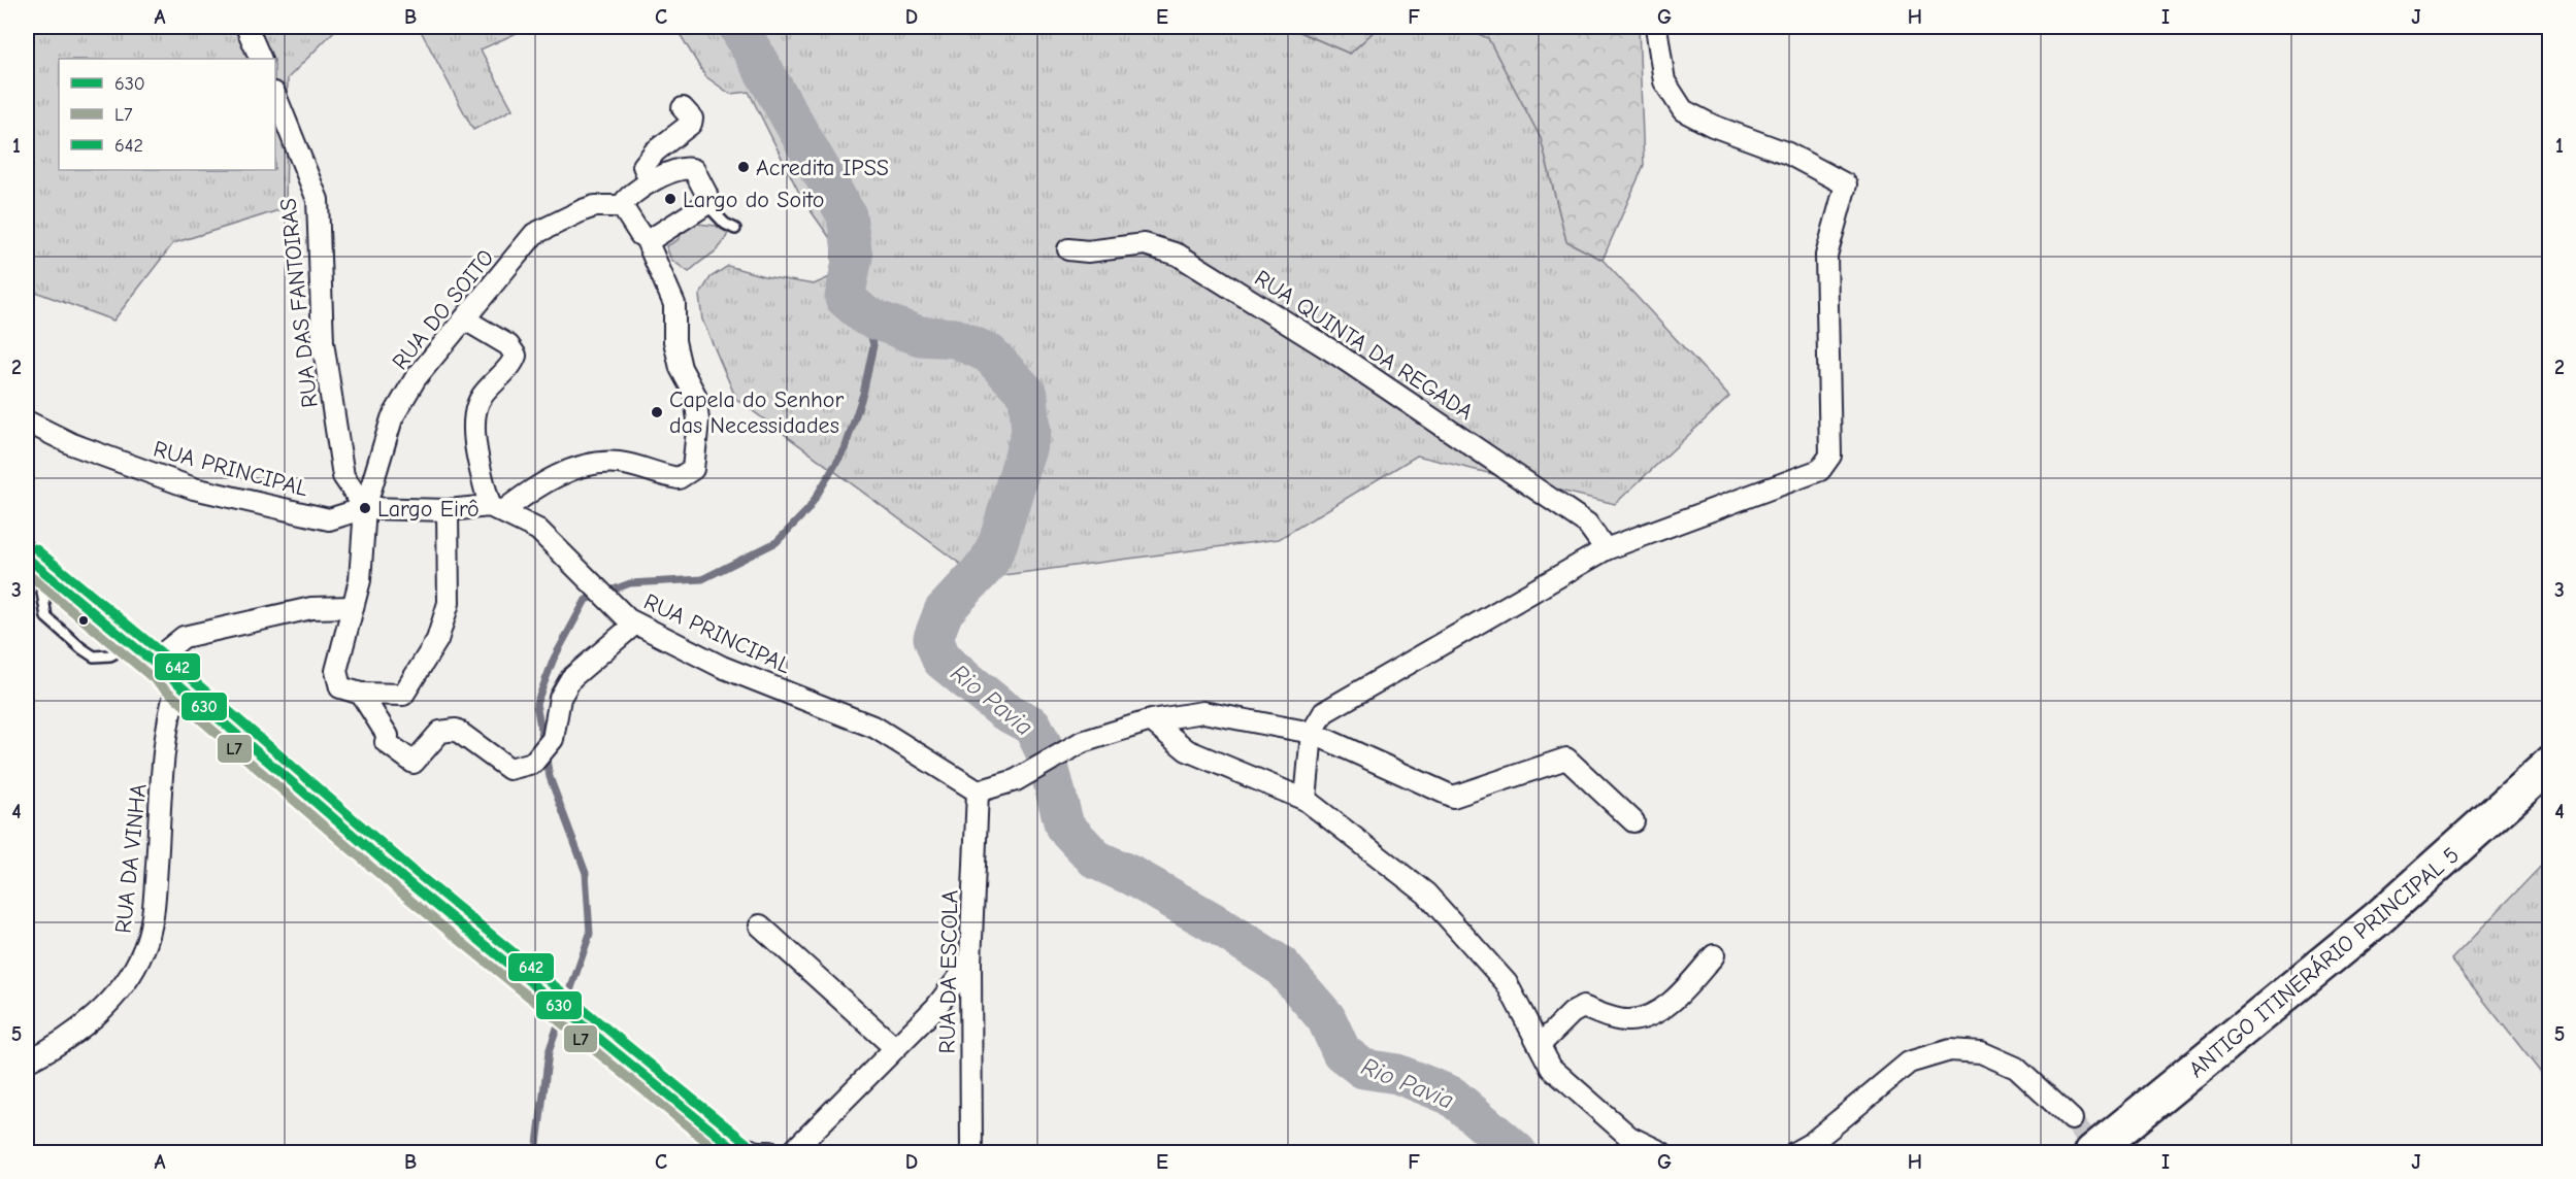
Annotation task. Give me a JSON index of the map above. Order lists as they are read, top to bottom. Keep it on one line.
{"streets":{"highway":["ANTIGO ITINERÁRIO PRINCIPAL 5"],"street":["RUA DAS FANTOIRAS","RUA DO SOITO","RUA QUINTA DA REGADA","RUA PRINCIPAL","RUA DA VINHA","RUA DA ESCOLA"]},"crossings":[["RUA DAS FANTOIRAS","RUA DO SOITO"],["RUA DAS FANTOIRAS","RUA PRINCIPAL"],["RUA DO SOITO","RUA PRINCIPAL"],["RUA PRINCIPAL","RUA DA ESCOLA"]],"water":["Rio Pavia"],"places":["Acredita IPSS","Largo do Soito","Capela do Senhor das Necessidades","Largo Eirô"],"lines":["transit line 642","transit line 630","transit line L7"],"legend":["630","L7","642"],"grid":{"columns":["A","B","C","D","E","F","G","H","I","J"],"rows":["1","2","3","4","5"]}}
